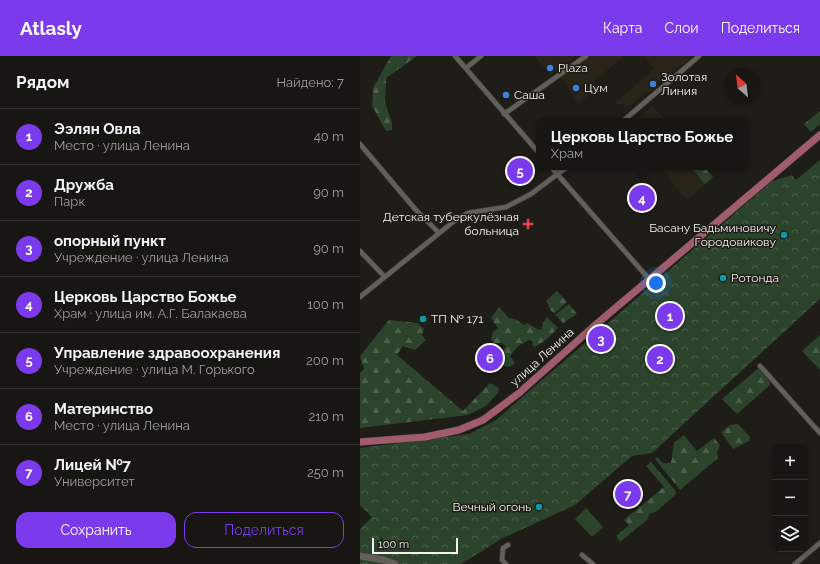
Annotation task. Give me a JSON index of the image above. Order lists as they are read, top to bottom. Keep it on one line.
{"streets":{"main road":["улица Ленина"]},"places":{"other":["Plaza","Золотая Линия","Цум","Саша","Басану Бадьминовичу Городовикову","Ротонда","ТП № 171","Вечный огонь"],"health":["Детская туберкулёзная больница"]},"scale_bar":"100 m","north":"top left","page":{"header":"Atlasly","nav":["Карта","Слои","Поделиться"],"heading":["Рядом","Найдено: 7"],"list":[{"mark":"1","name":"Ээлян Овла","note":"Место · улица Ленина","value":"40 m"},{"mark":"2","name":"Дружба","note":"Парк","value":"90 m"},{"mark":"3","name":"опорный пункт","note":"Учреждение · улица Ленина","value":"90 m"},{"mark":"4","name":"Церковь Царство Божье","note":"Храм · улица им. А.Г. Балакаева","value":"100 m"},{"mark":"5","name":"Управление здравоохранения","note":"Учреждение · улица М. Горького","value":"200 m"},{"mark":"6","name":"Материнство","note":"Место · улица Ленина","value":"210 m"},{"mark":"7","name":"Лицей №7","note":"Университет","value":"250 m"}],"popup":["Церковь Царство Божье","Храм"],"pins":["5","4","1","3","6","2","7"],"map_buttons":["+","−"],"buttons":["Сохранить","Поделиться"],"scale":"100 m"}}
